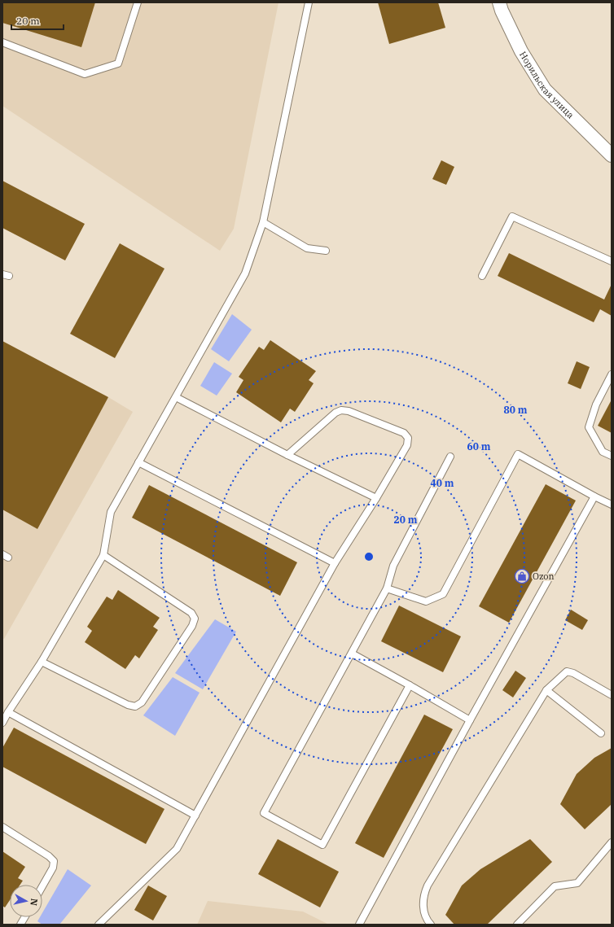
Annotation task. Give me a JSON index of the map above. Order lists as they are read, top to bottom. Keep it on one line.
{"streets":{"street":["Норильская улица"]},"places":{"shop":["Ozon"]},"scale_bar":"20 m","north":"right","rings":["80 m","60 m","40 m","20 m"]}
